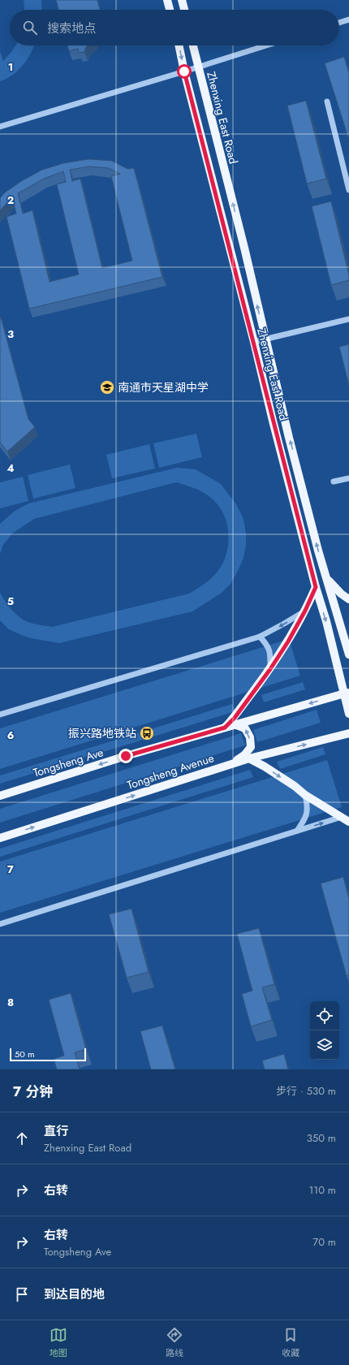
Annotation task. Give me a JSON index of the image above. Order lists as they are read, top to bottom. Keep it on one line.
{"streets":{"main road":["Zhenxing East Road","Tongsheng Ave","Tongsheng Avenue"]},"crossings":[["Zhenxing East Road","Tongsheng Ave"]],"one_way":["Tongsheng Ave","Tongsheng Avenue"],"places":{"school or university":["南通市天星湖中学"],"bus stop":["振兴路地铁站"]},"scale_bar":"50 m","page":{"search":"搜索地点","scale":"50 m","heading":["7 分钟","步行 · 530 m"],"list":[["直行","Zhenxing East Road","350 m"],["右转","110 m"],["右转","Tongsheng Ave","70 m"],"到达目的地"],"nav":["地图","路线","收藏"]},"grid":{"rows":["1","2","3","4","5","6","7","8"]}}
